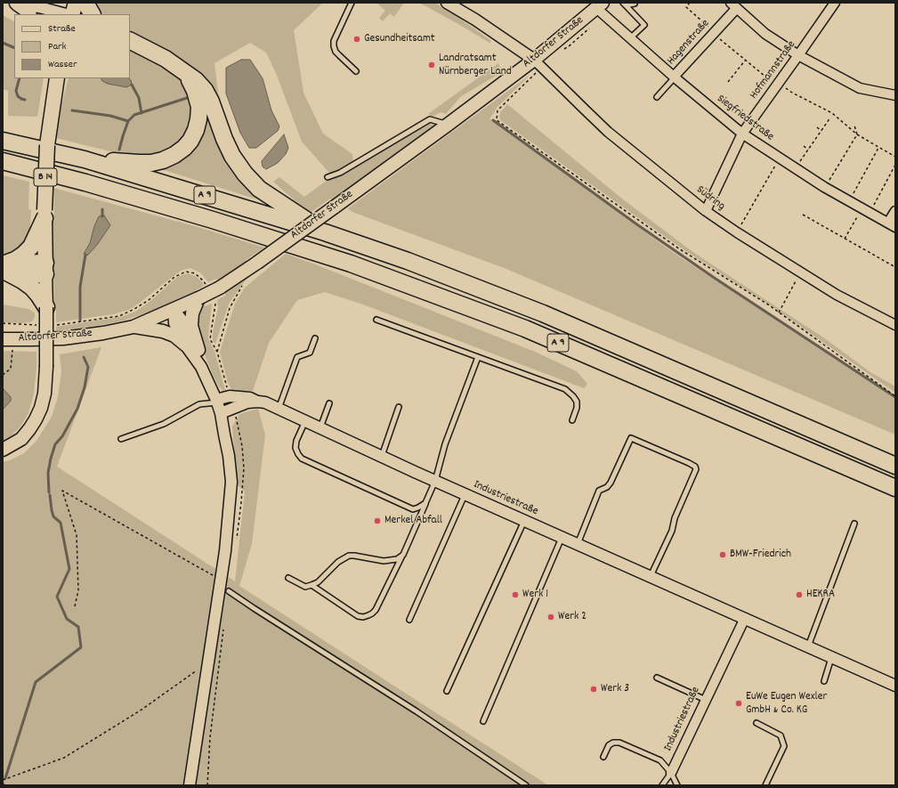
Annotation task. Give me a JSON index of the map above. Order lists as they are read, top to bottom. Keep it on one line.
{"streets":{"highway":["A 9"],"main road":["Altdorfer Straße","B 14"],"street":["Hagenstraße","Hofmannstraße","Siegfriedstraße","Südring","Industriestraße"]},"crossings":[["Altdorfer Straße","Siegfriedstraße"],["Altdorfer Straße","Südring"],["Hagenstraße","Siegfriedstraße"],["Hofmannstraße","Siegfriedstraße"],["Hofmannstraße","Südring"]],"places":["Gesundheitsamt","Landratsamt Nürnberger Land","Merkel Abfall","BMW-Friedrich","Werk 1","HEKRA","Werk 2","Werk 3","EuWe Eugen Wexler GmbH & Co. KG"],"legend":["Straße","Park","Wasser"]}
